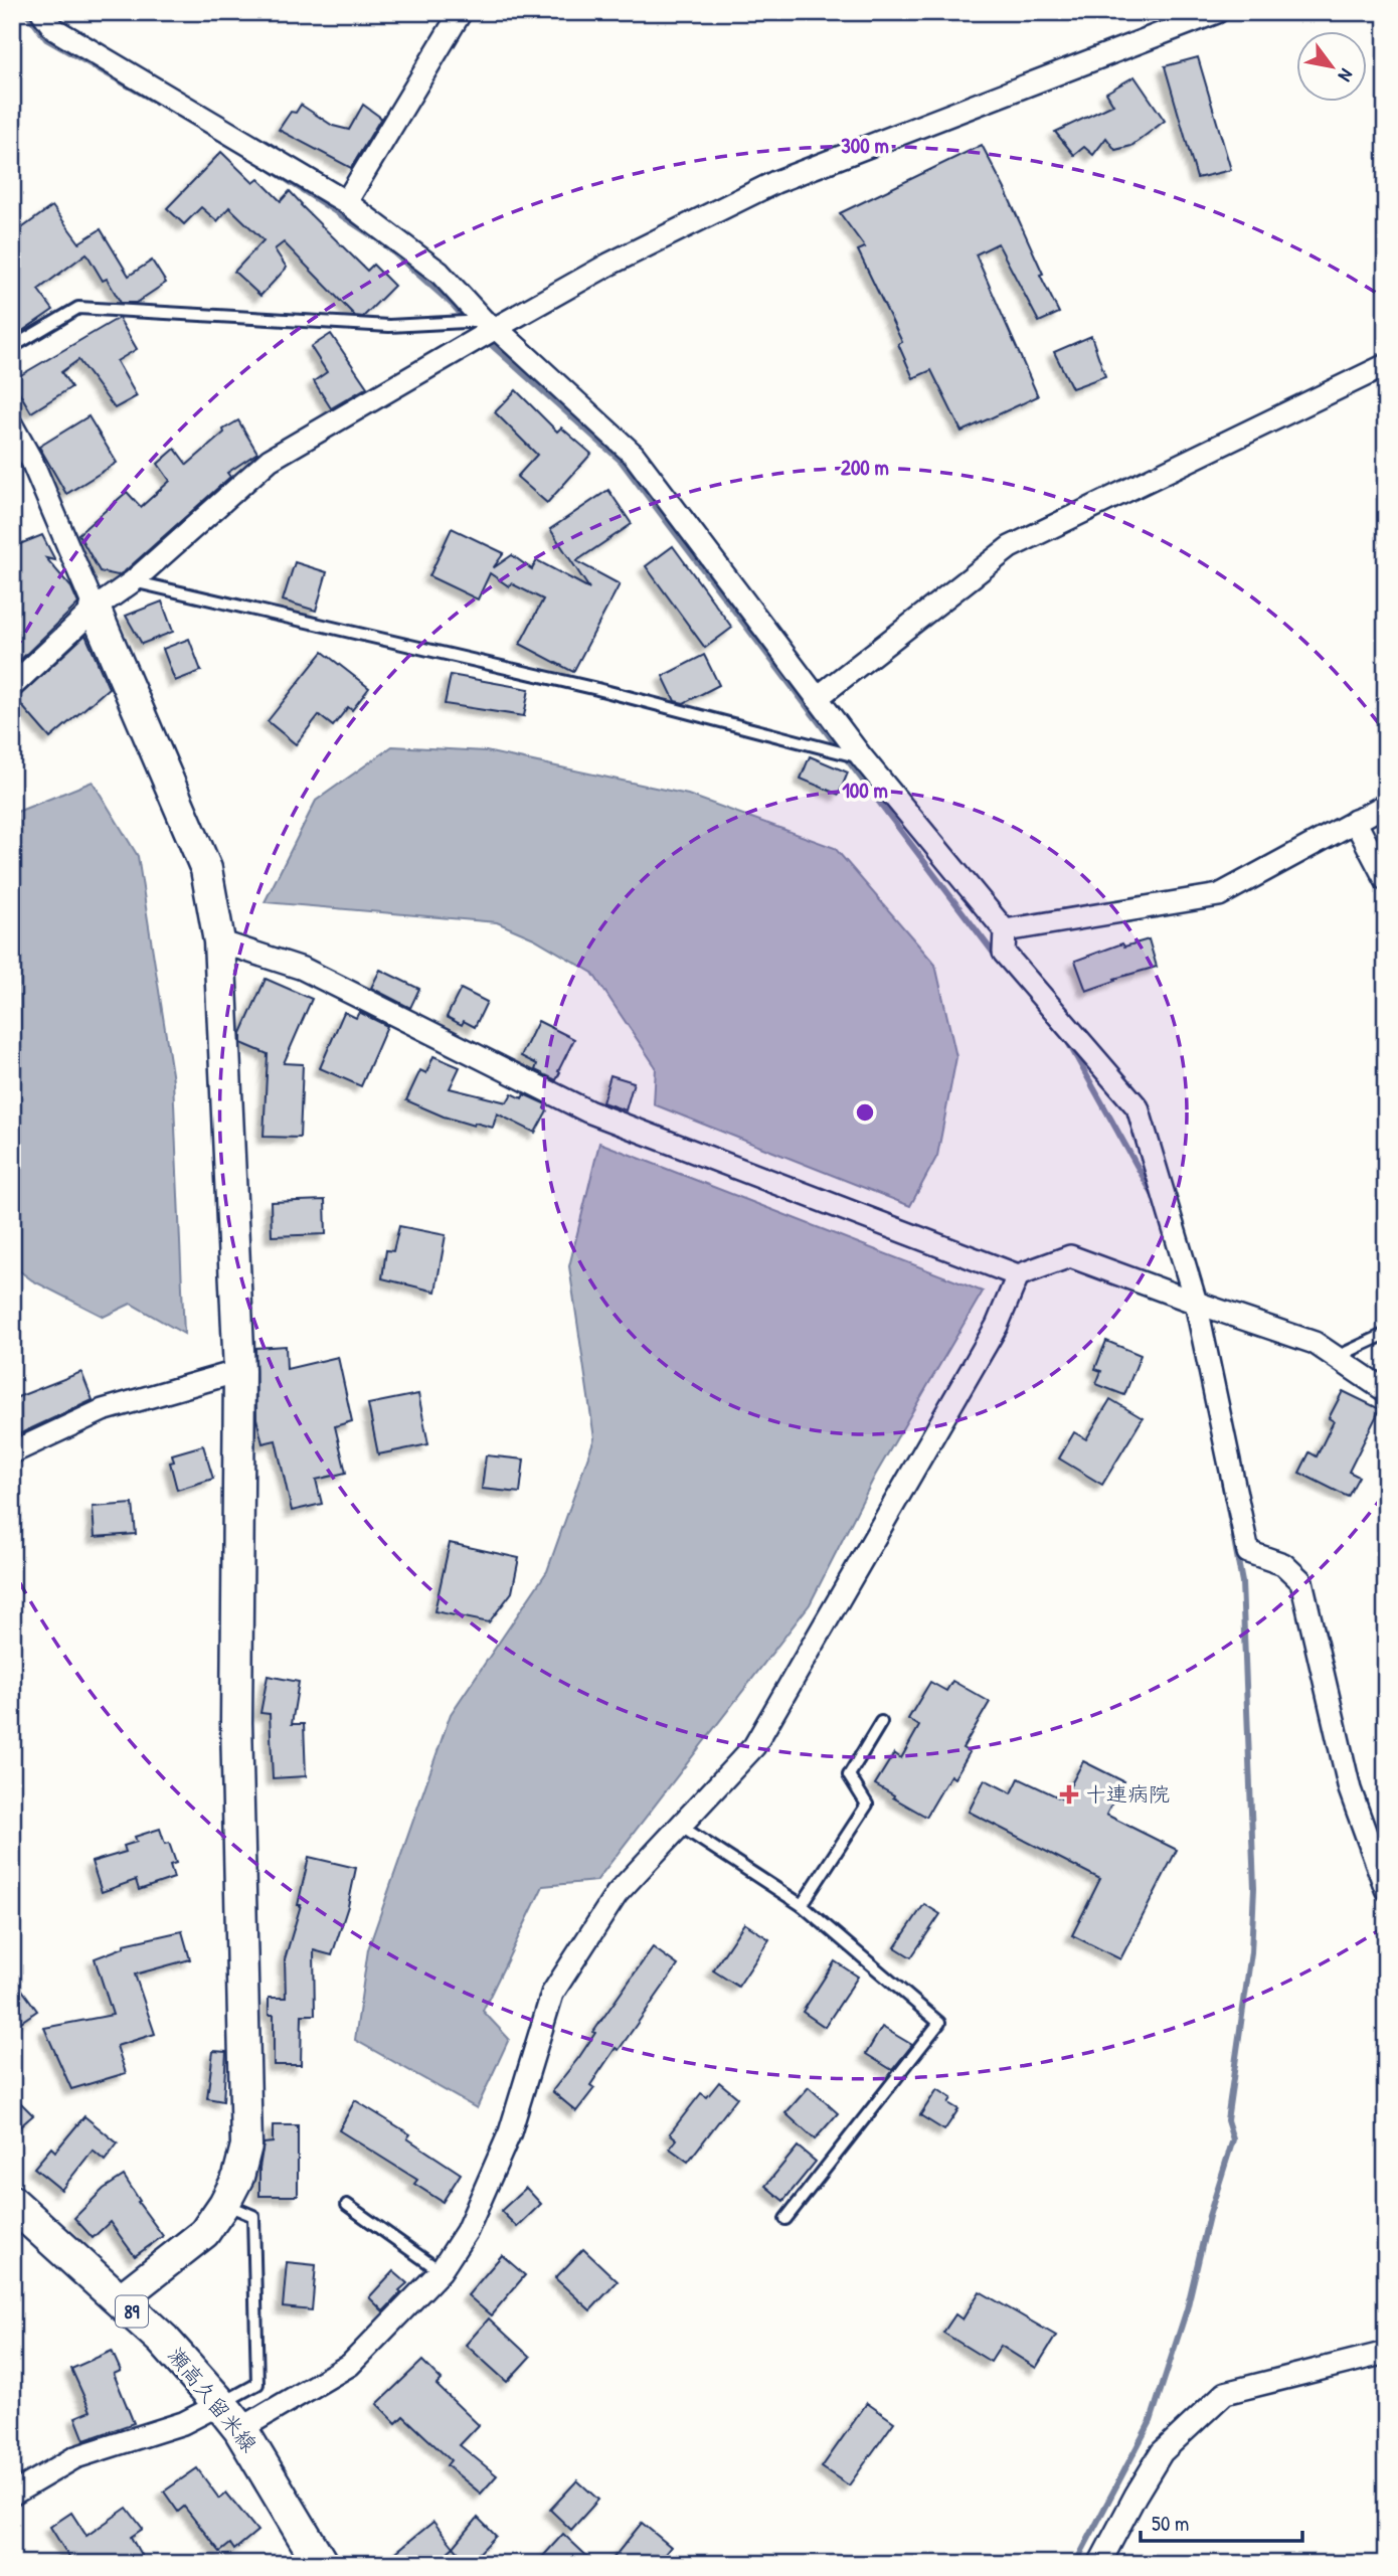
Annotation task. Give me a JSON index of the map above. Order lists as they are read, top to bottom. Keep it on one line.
{"streets":{"main road":["89","瀬高久留米線"]},"places":{"health":["十連病院"]},"scale_bar":"50 m","north":"bottom right","rings":["300 m","200 m","100 m"]}
